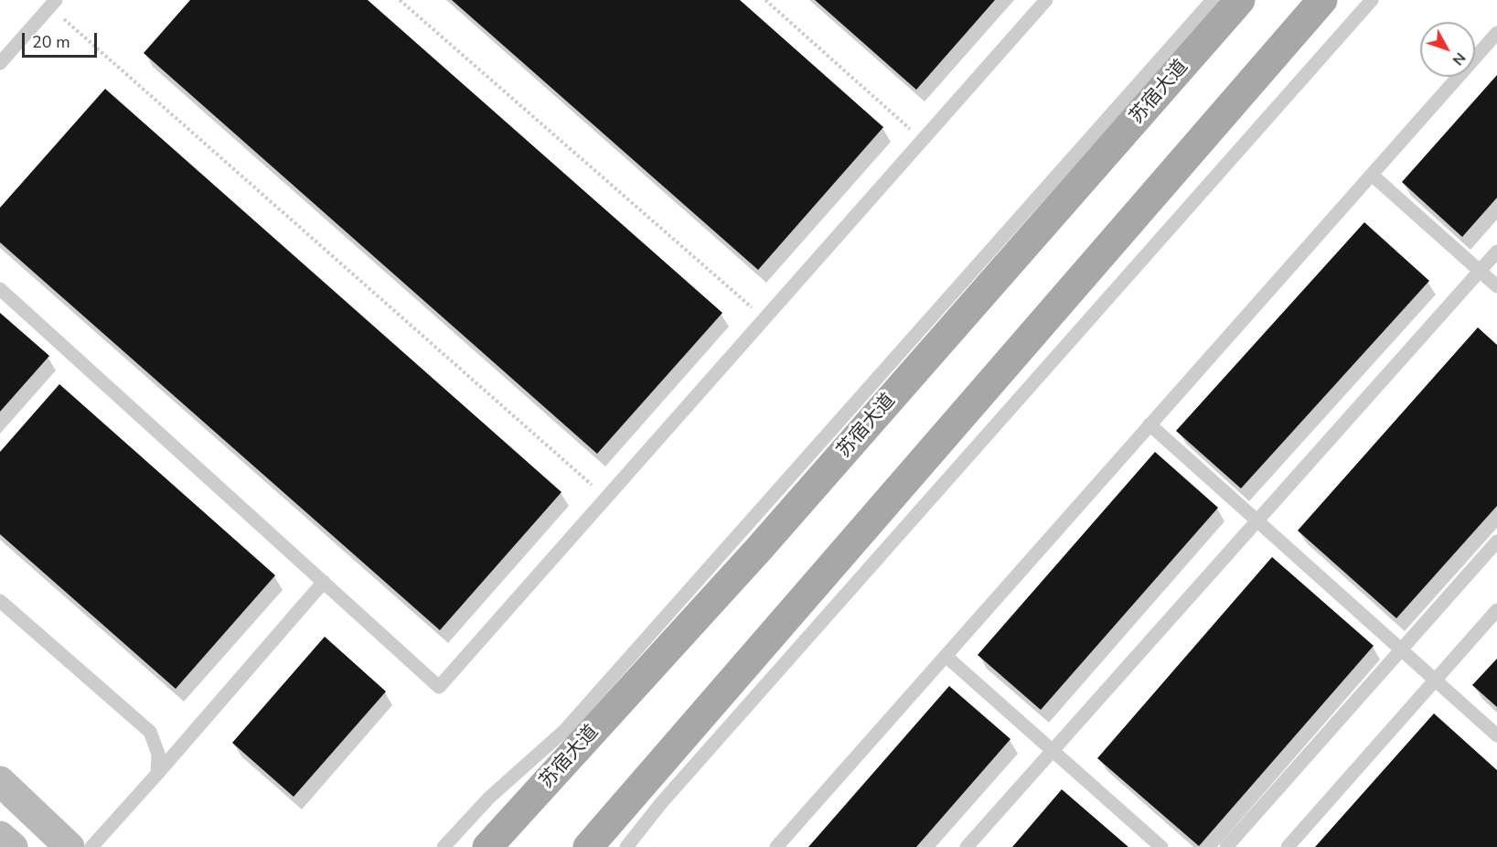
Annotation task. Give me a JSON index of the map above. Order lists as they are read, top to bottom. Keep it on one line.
{"streets":{"main road":["苏宿大道"]},"scale_bar":"20 m","north":"bottom right"}
